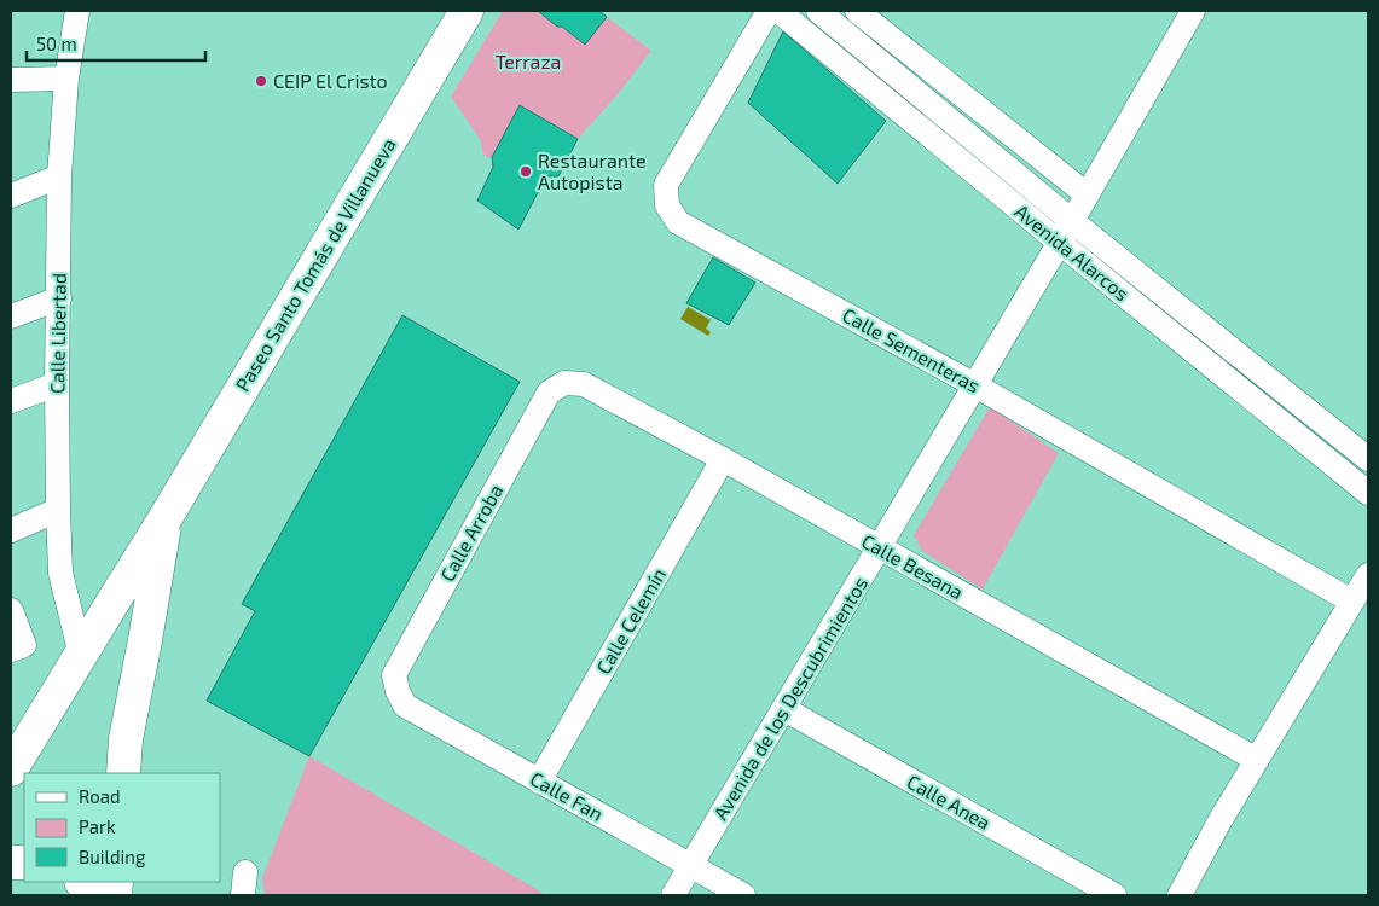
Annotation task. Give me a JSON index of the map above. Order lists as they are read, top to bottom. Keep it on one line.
{"streets":{"street":["Avenida Alarcos","Paseo Santo Tomás de Villanueva","Calle Libertad","Calle Sementeras","Calle Arroba","Calle Besana","Calle Celemín","Avenida de los Descubrimientos","Calle Fan","Calle Anea"]},"crossings":[["Avenida Alarcos","Avenida de los Descubrimientos"],["Paseo Santo Tomás de Villanueva","Calle Libertad"],["Calle Sementeras","Avenida de los Descubrimientos"],["Calle Arroba","Calle Besana"],["Calle Arroba","Calle Fan"],["Calle Besana","Calle Celemín"],["Calle Besana","Avenida de los Descubrimientos"],["Calle Celemín","Calle Fan"],["Avenida de los Descubrimientos","Calle Fan"],["Avenida de los Descubrimientos","Calle Anea"]],"parks":["Terraza"],"places":["CEIP El Cristo","Restaurante Autopista"],"legend":["Road","Park","Building"],"scale_bar":"50 m"}
